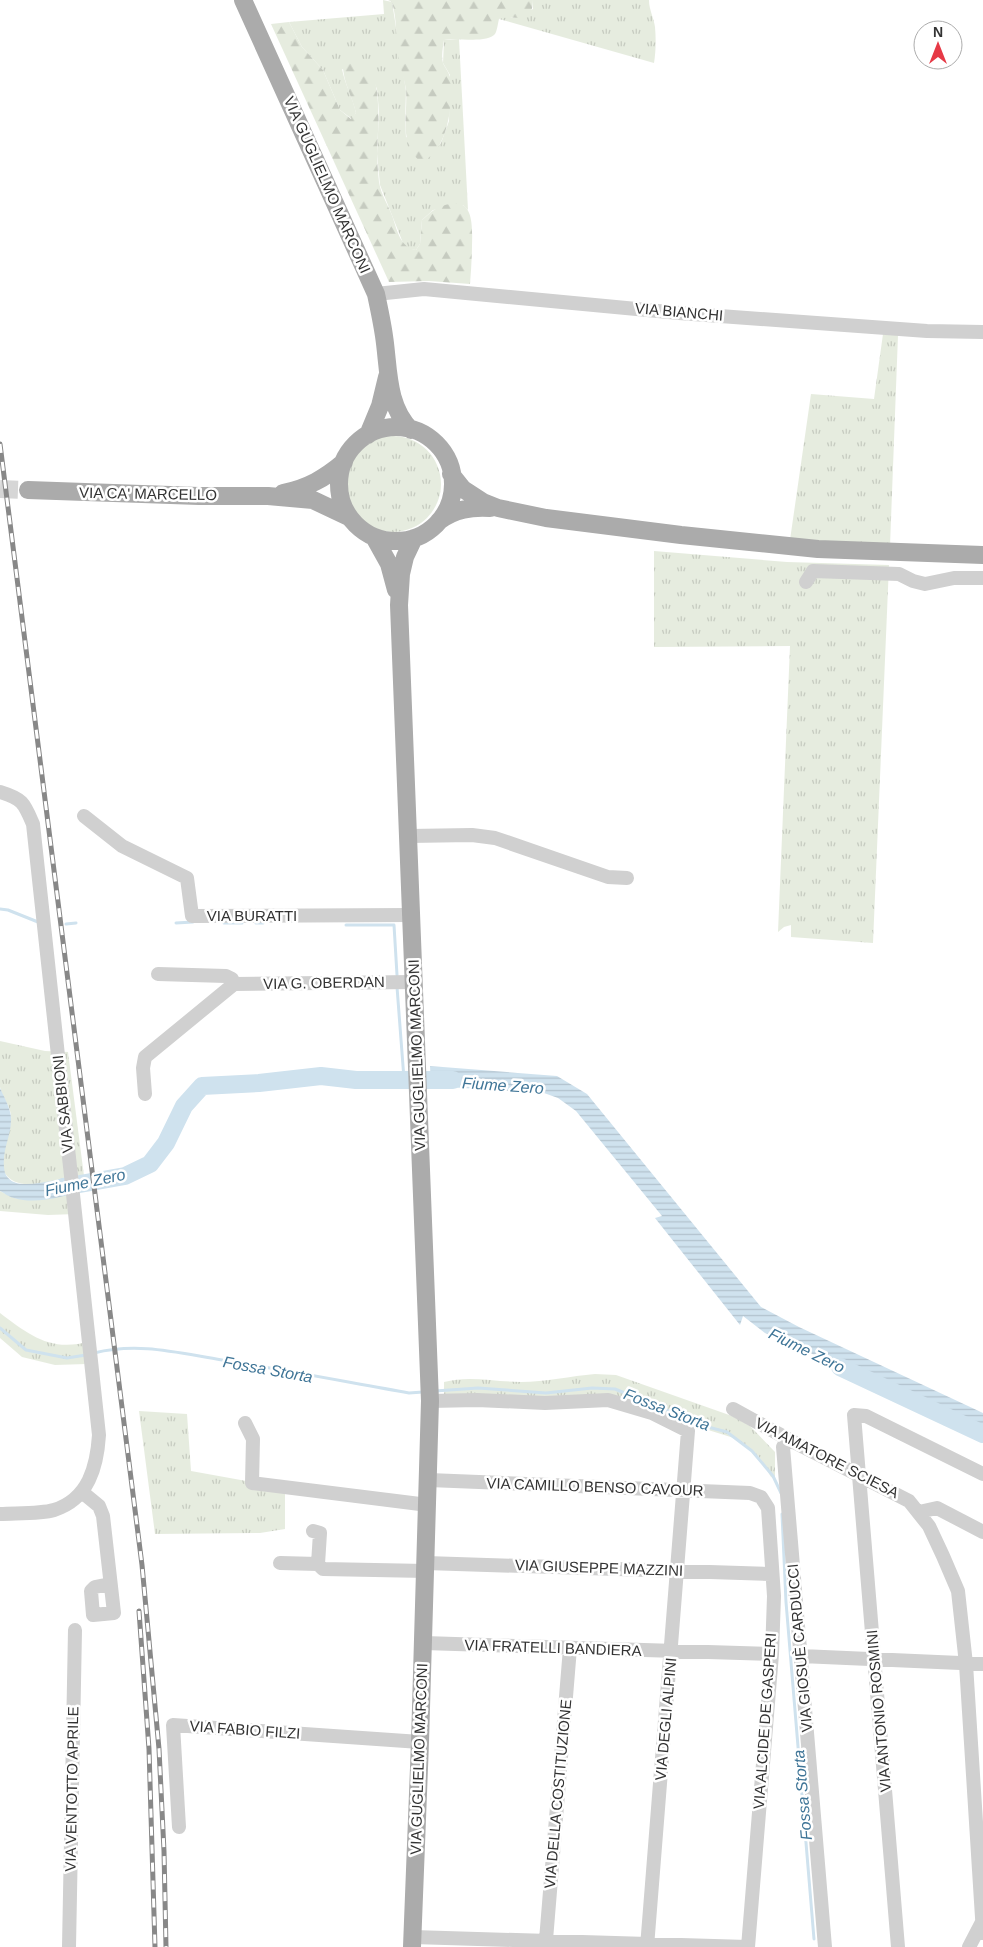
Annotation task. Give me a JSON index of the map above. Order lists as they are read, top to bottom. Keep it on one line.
{"streets":{"main road":["VIA GUGLIELMO MARCONI","VIA CA' MARCELLO"],"street":["VIA BIANCHI","VIA BURATTI","VIA G. OBERDAN","VIA SABBIONI","VIA AMATORE SCIESA","VIA CAMILLO BENSO CAVOUR","VIA GIUSEPPE MAZZINI","VIA FRATELLI BANDIERA","VIA GIOSUÈ CARDUCCI","VIA ANTONIO ROSMINI","VIA DEGLI ALPINI","VIA ALCIDE DE GASPERI","VIA FABIO FILZI","VIA VENTOTTO APRILE","VIA DELLA COSTITUZIONE"]},"crossings":[["VIA GUGLIELMO MARCONI","VIA BIANCHI"],["VIA GUGLIELMO MARCONI","VIA BURATTI"],["VIA GUGLIELMO MARCONI","VIA G. OBERDAN"],["VIA GUGLIELMO MARCONI","VIA CAMILLO BENSO CAVOUR"],["VIA GUGLIELMO MARCONI","VIA GIUSEPPE MAZZINI"],["VIA GUGLIELMO MARCONI","VIA FRATELLI BANDIERA"],["VIA GUGLIELMO MARCONI","VIA DEGLI ALPINI"],["VIA GUGLIELMO MARCONI","VIA FABIO FILZI"],["VIA AMATORE SCIESA","VIA GIOSUÈ CARDUCCI"],["VIA AMATORE SCIESA","VIA ANTONIO ROSMINI"],["VIA CAMILLO BENSO CAVOUR","VIA DEGLI ALPINI"],["VIA CAMILLO BENSO CAVOUR","VIA ALCIDE DE GASPERI"],["VIA GIUSEPPE MAZZINI","VIA DEGLI ALPINI"],["VIA GIUSEPPE MAZZINI","VIA ALCIDE DE GASPERI"],["VIA FRATELLI BANDIERA","VIA DEGLI ALPINI"],["VIA FRATELLI BANDIERA","VIA ALCIDE DE GASPERI"],["VIA FRATELLI BANDIERA","VIA DELLA COSTITUZIONE"]],"water":["Fiume Zero","Fossa Storta"],"north":"top"}
